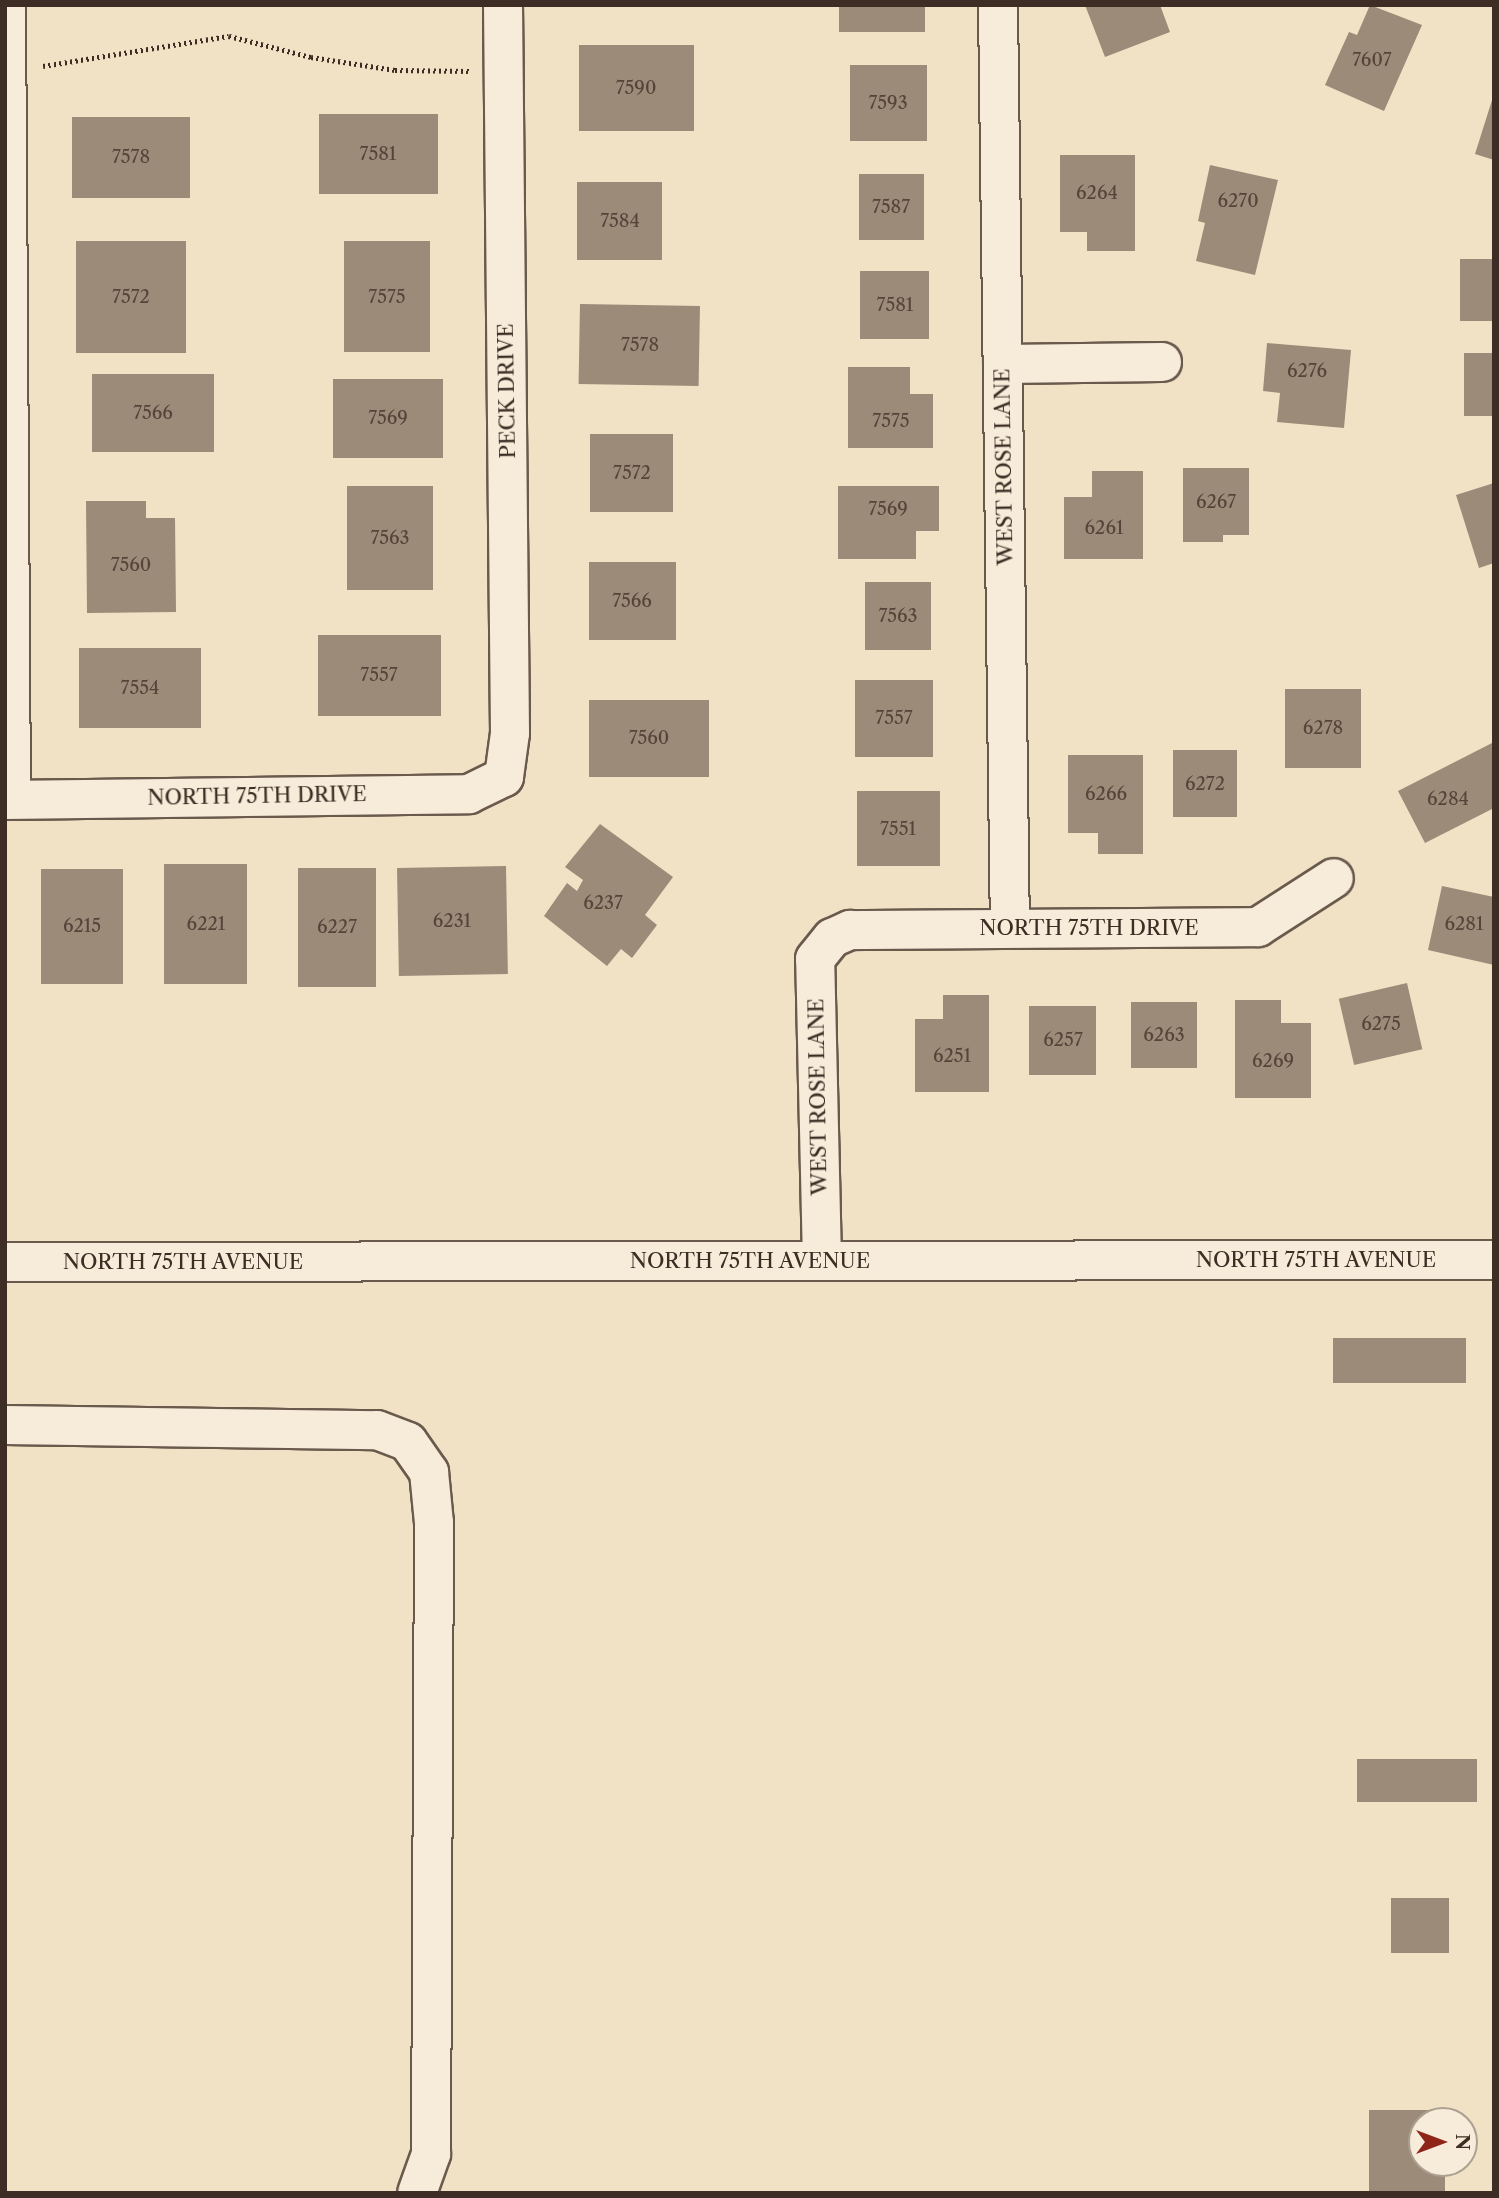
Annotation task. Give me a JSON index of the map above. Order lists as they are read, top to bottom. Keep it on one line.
{"streets":{"street":["PECK DRIVE","WEST ROSE LANE","NORTH 75TH DRIVE","NORTH 75TH AVENUE"]},"crossings":[["PECK DRIVE","NORTH 75TH DRIVE"],["WEST ROSE LANE","NORTH 75TH DRIVE"],["WEST ROSE LANE","NORTH 75TH AVENUE"]],"house_numbers":["7607","7590","7593","7581","7578","6264","6270","7587","7584","7572","7575","7581","7578","6276","7566","7569","7575","7572","6267","7569","6261","7563","7560","7566","7563","7557","7554","7557","6278","7560","6272","6266","6284","7551","6237","6231","6221","6281","6215","6227","6275","6263","6257","6251","6269"],"north":"right"}
